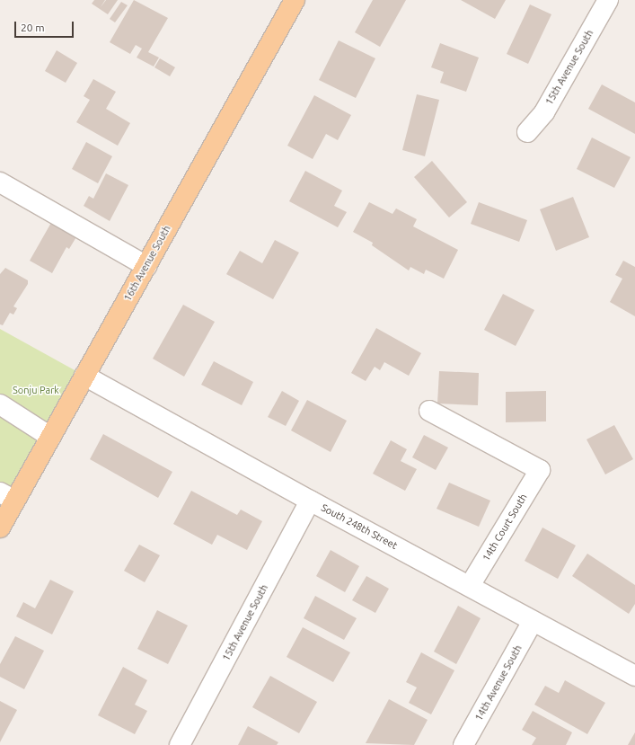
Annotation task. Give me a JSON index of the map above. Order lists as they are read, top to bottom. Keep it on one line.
{"streets":{"main road":["16th Avenue South"],"street":["15th Avenue South","South 248th Street","14th Court South","14th Avenue South"]},"crossings":[["15th Avenue South","South 248th Street"],["16th Avenue South","South 248th Street"],["South 248th Street","14th Court South"],["South 248th Street","14th Avenue South"]],"parks":["Sonju Park"],"scale_bar":"20 m"}
